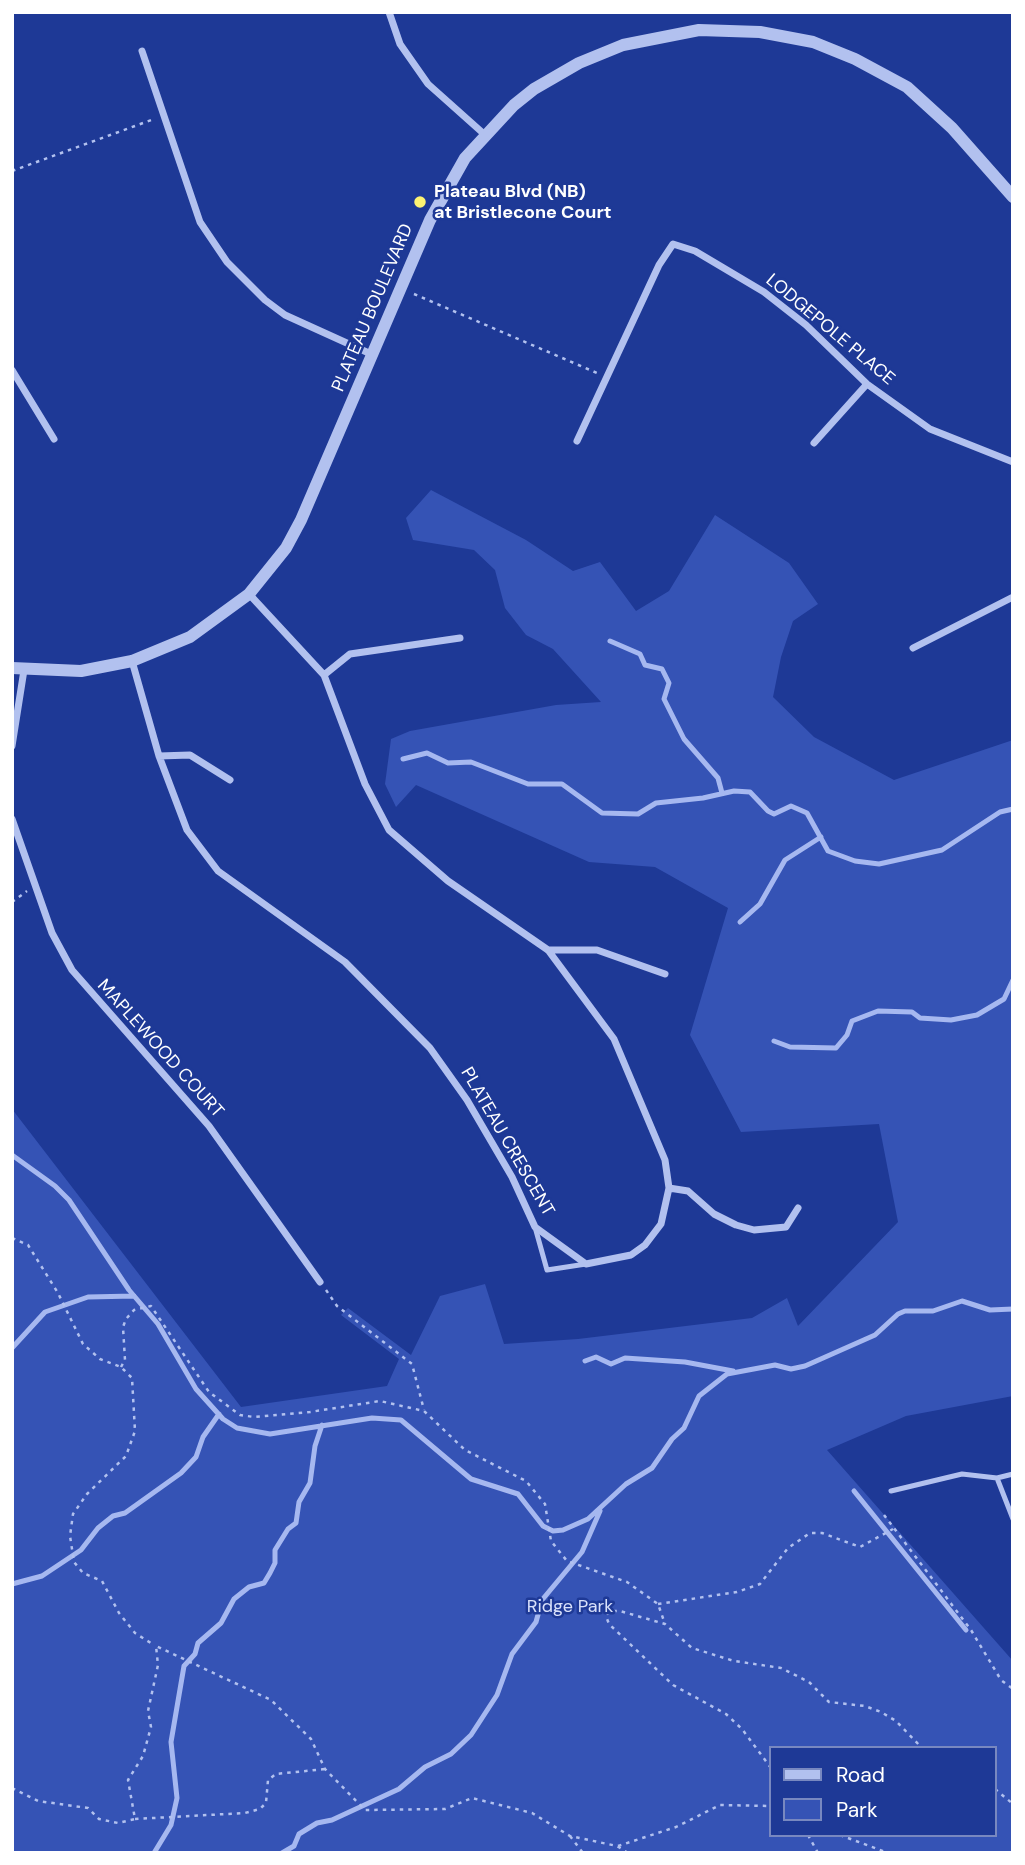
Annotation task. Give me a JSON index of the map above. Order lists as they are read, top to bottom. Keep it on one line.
{"streets":{"street":["PLATEAU BOULEVARD","LODGEPOLE PLACE","MAPLEWOOD COURT","PLATEAU CRESCENT"]},"crossings":[["PLATEAU BOULEVARD","PLATEAU CRESCENT"]],"parks":["Ridge Park"],"places":["Plateau Blvd (NB) at Bristlecone Court"],"legend":["Road","Park"]}
